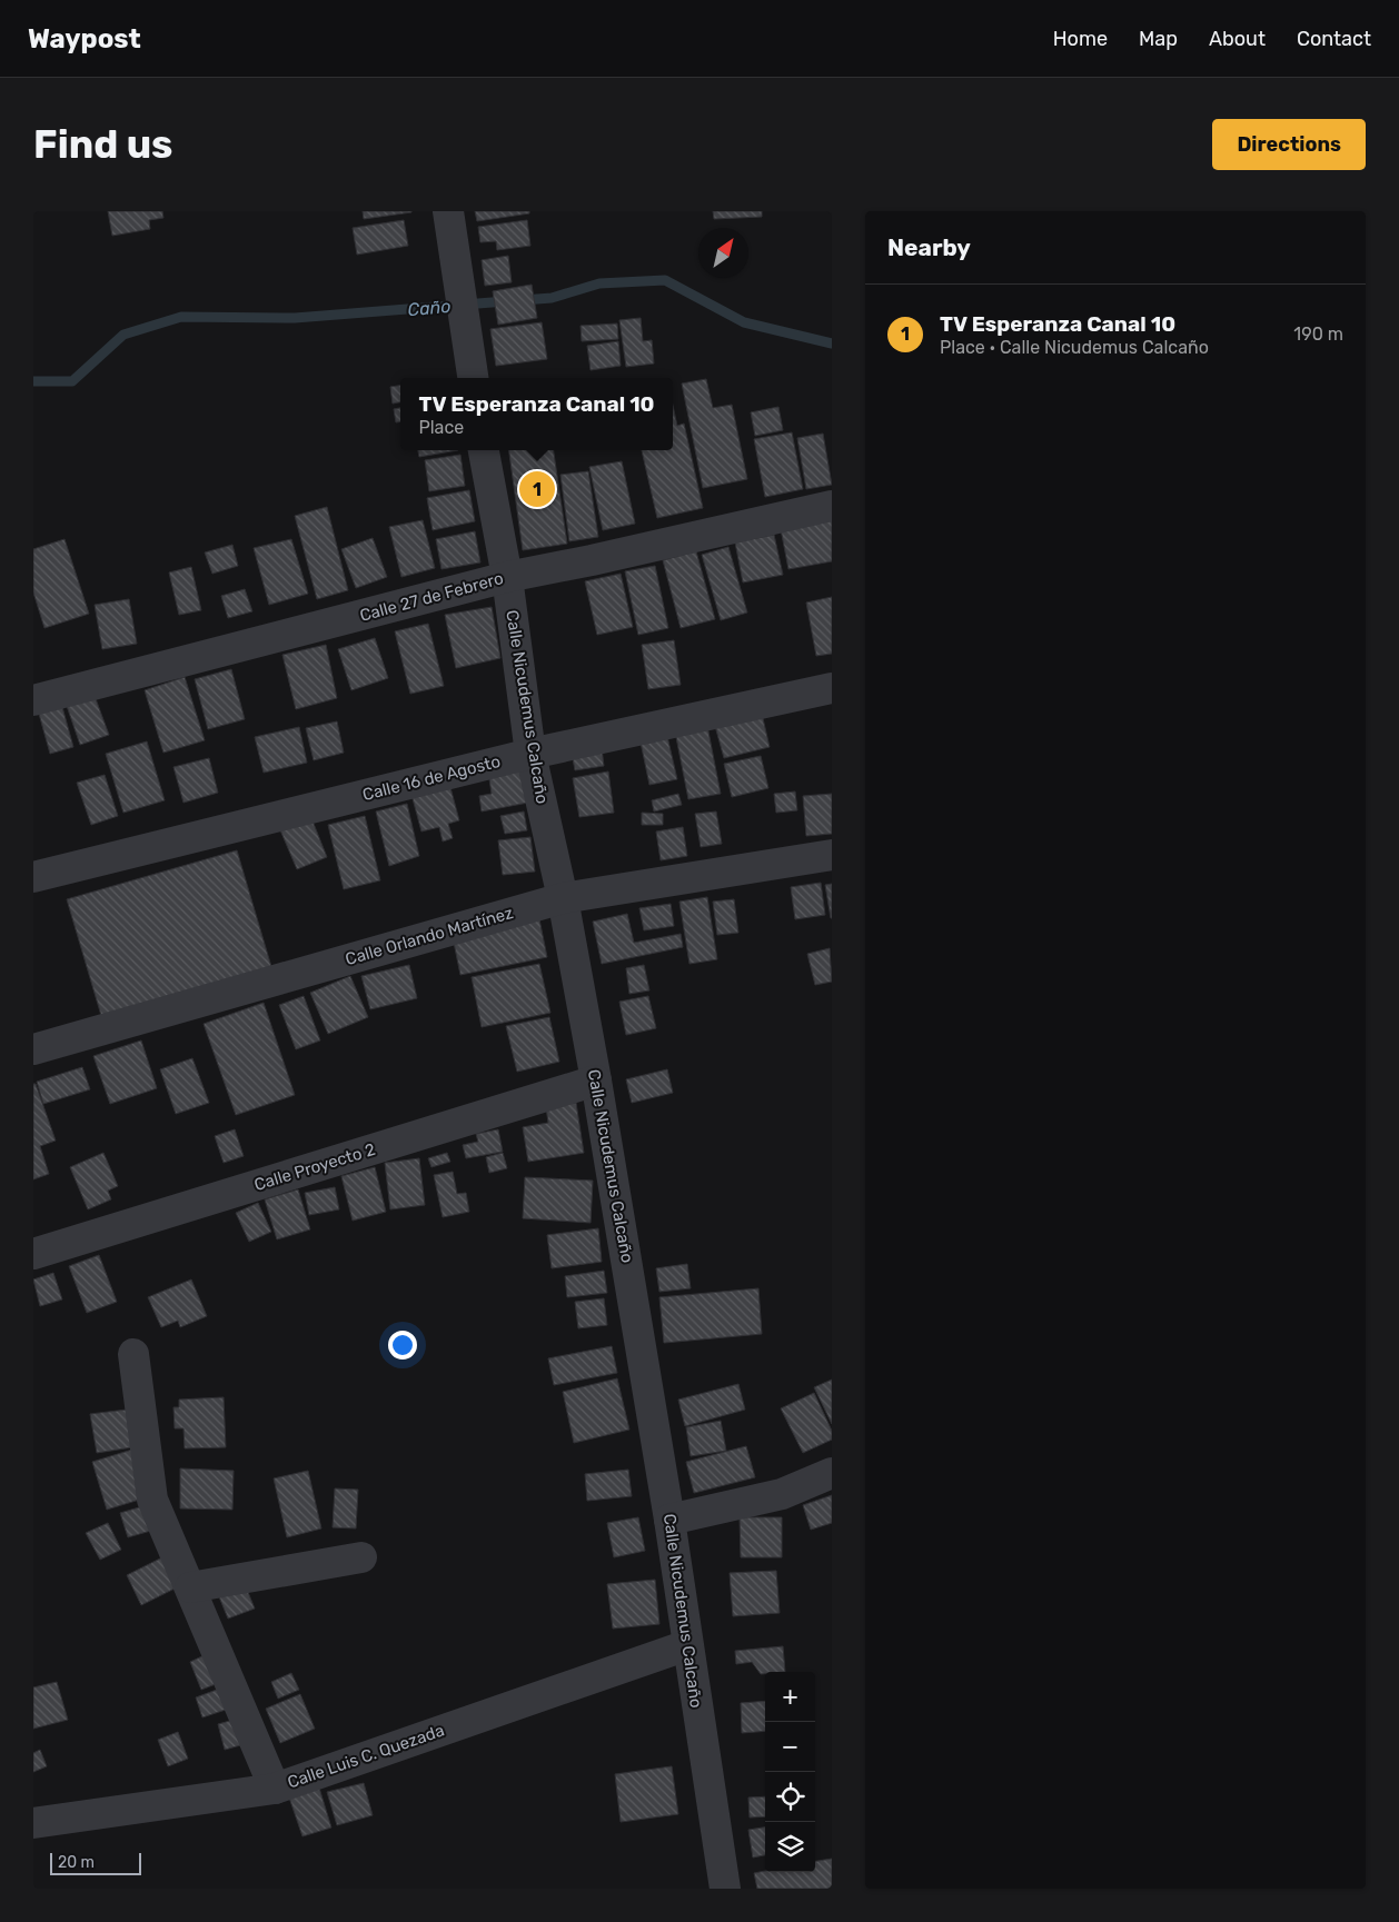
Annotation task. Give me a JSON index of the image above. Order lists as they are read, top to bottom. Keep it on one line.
{"streets":{"street":["Calle 27 de Febrero","Calle Nicudemus Calcaño","Calle 16 de Agosto","Calle Orlando Martínez","Calle Proyecto 2","Calle Luis C. Quezada"]},"crossings":[["Calle 27 de Febrero","Calle Nicudemus Calcaño"],["Calle Nicudemus Calcaño","Calle 16 de Agosto"],["Calle Nicudemus Calcaño","Calle Orlando Martínez"],["Calle Nicudemus Calcaño","Calle Proyecto 2"],["Calle Nicudemus Calcaño","Calle Luis C. Quezada"]],"water":["Caño"],"scale_bar":"20 m","north":"top right","page":{"header":"Waypost","nav":["Home","Map","About","Contact"],"buttons":"Directions","title":"Find us","heading":"Nearby","list":[{"mark":"1","name":"TV Esperanza Canal 10","note":"Place · Calle Nicudemus Calcaño","value":"190 m"}],"popup":["TV Esperanza Canal 10","Place"],"pins":"1","map_buttons":["+","−"],"scale":"20 m"}}
